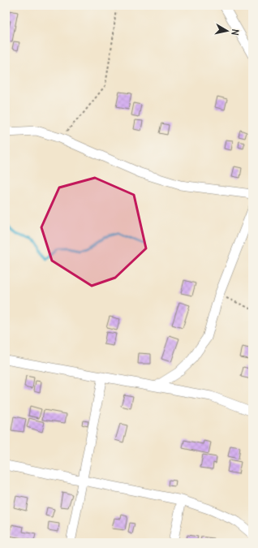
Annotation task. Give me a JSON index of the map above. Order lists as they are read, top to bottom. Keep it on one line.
{"north":"right"}
